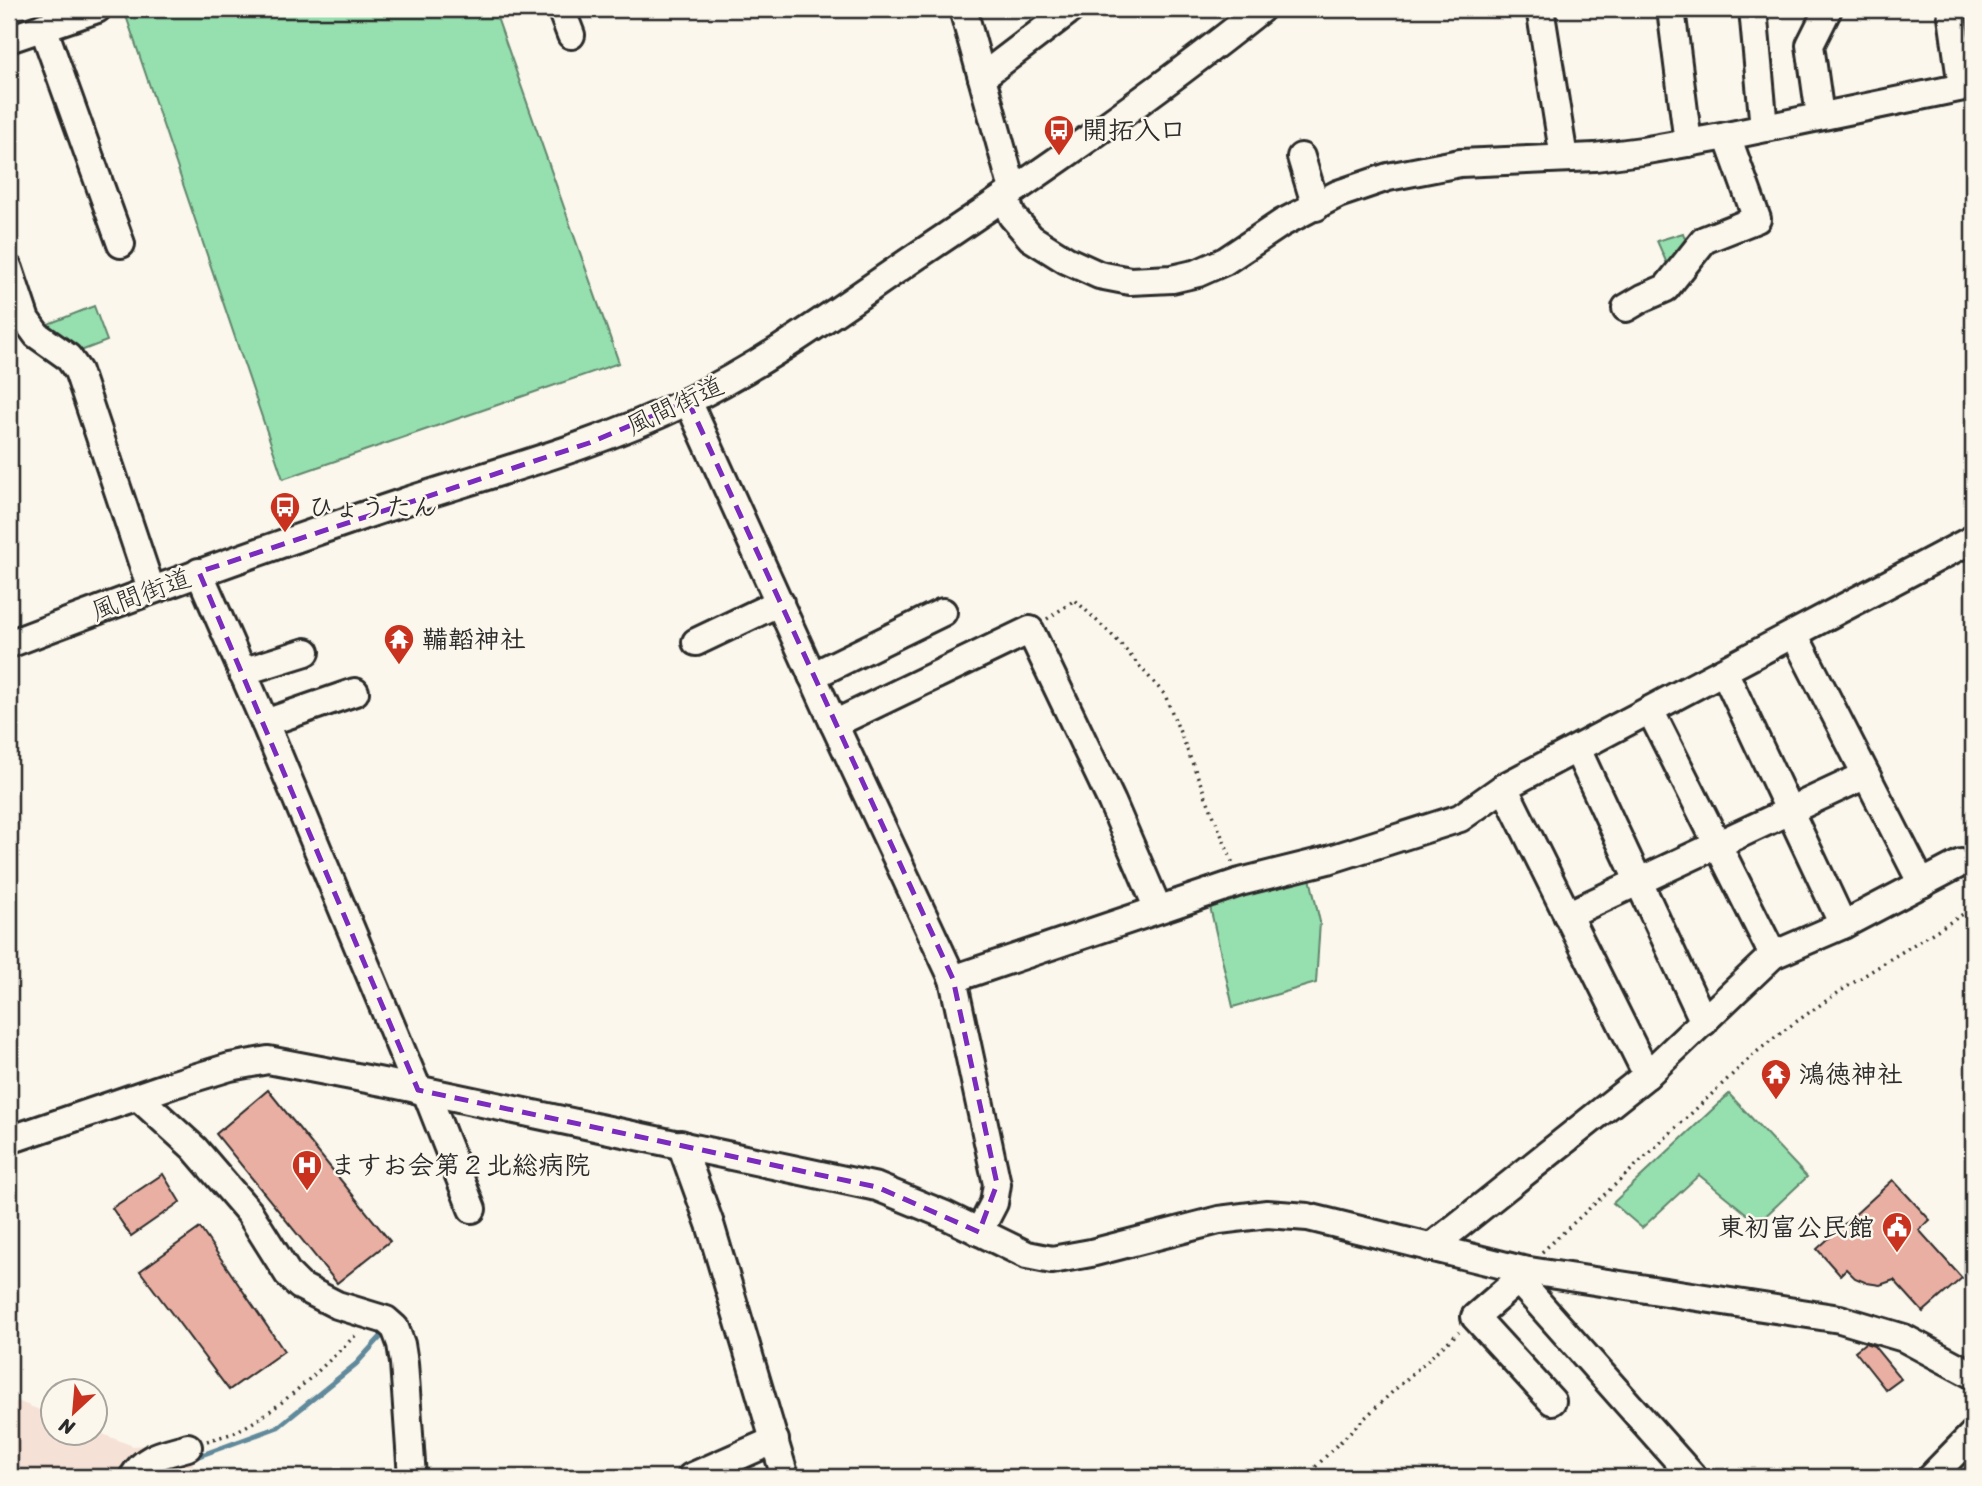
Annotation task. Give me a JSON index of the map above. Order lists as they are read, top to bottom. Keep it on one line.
{"streets":{"street":["風間街道"]},"places":{"bus stop":["開拓入口","ひょうたん"],"temple":["鞴韜神社","鴻徳神社"],"hospital":["ますお会第２北総病院"],"public building":["東初富公民館"]},"north":"bottom left"}
